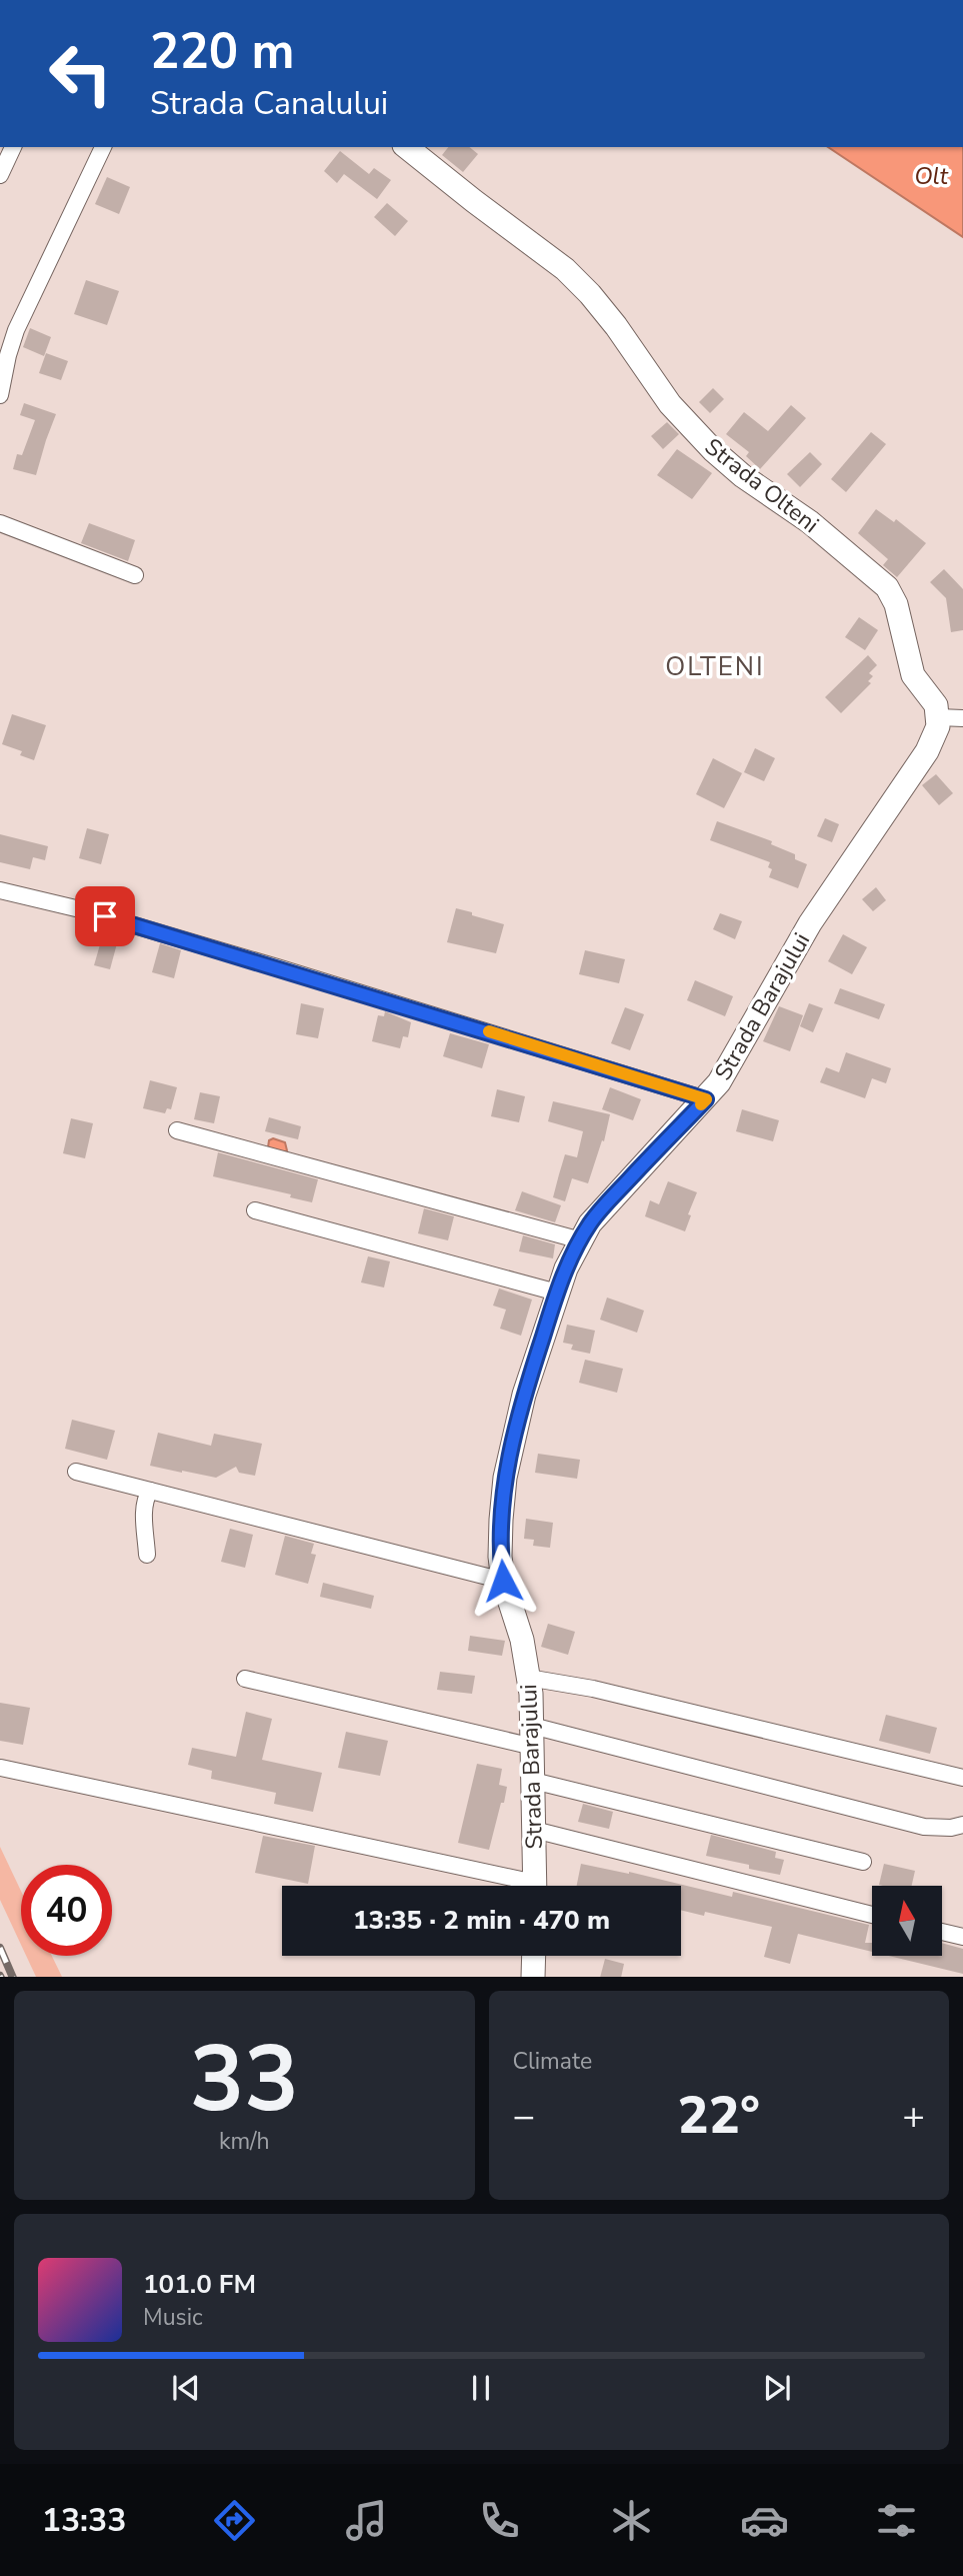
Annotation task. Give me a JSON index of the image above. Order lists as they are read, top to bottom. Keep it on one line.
{"streets":{"street":["Strada Olteni","Strada Barajului"]},"crossings":[["Strada Olteni","Strada Barajului"]],"districts":["OLTENI"],"water":["Olt"],"north":"top","page":{"turn":["220 m","Strada Canalului"],"limit":"40","trip":"13:35 · 2 min · 470 m","tile":[["33","km/h"],"Climate"],"heat":["−","22°","+"],"song":["101.0 FM","Music"],"tabs":"13:33"}}
